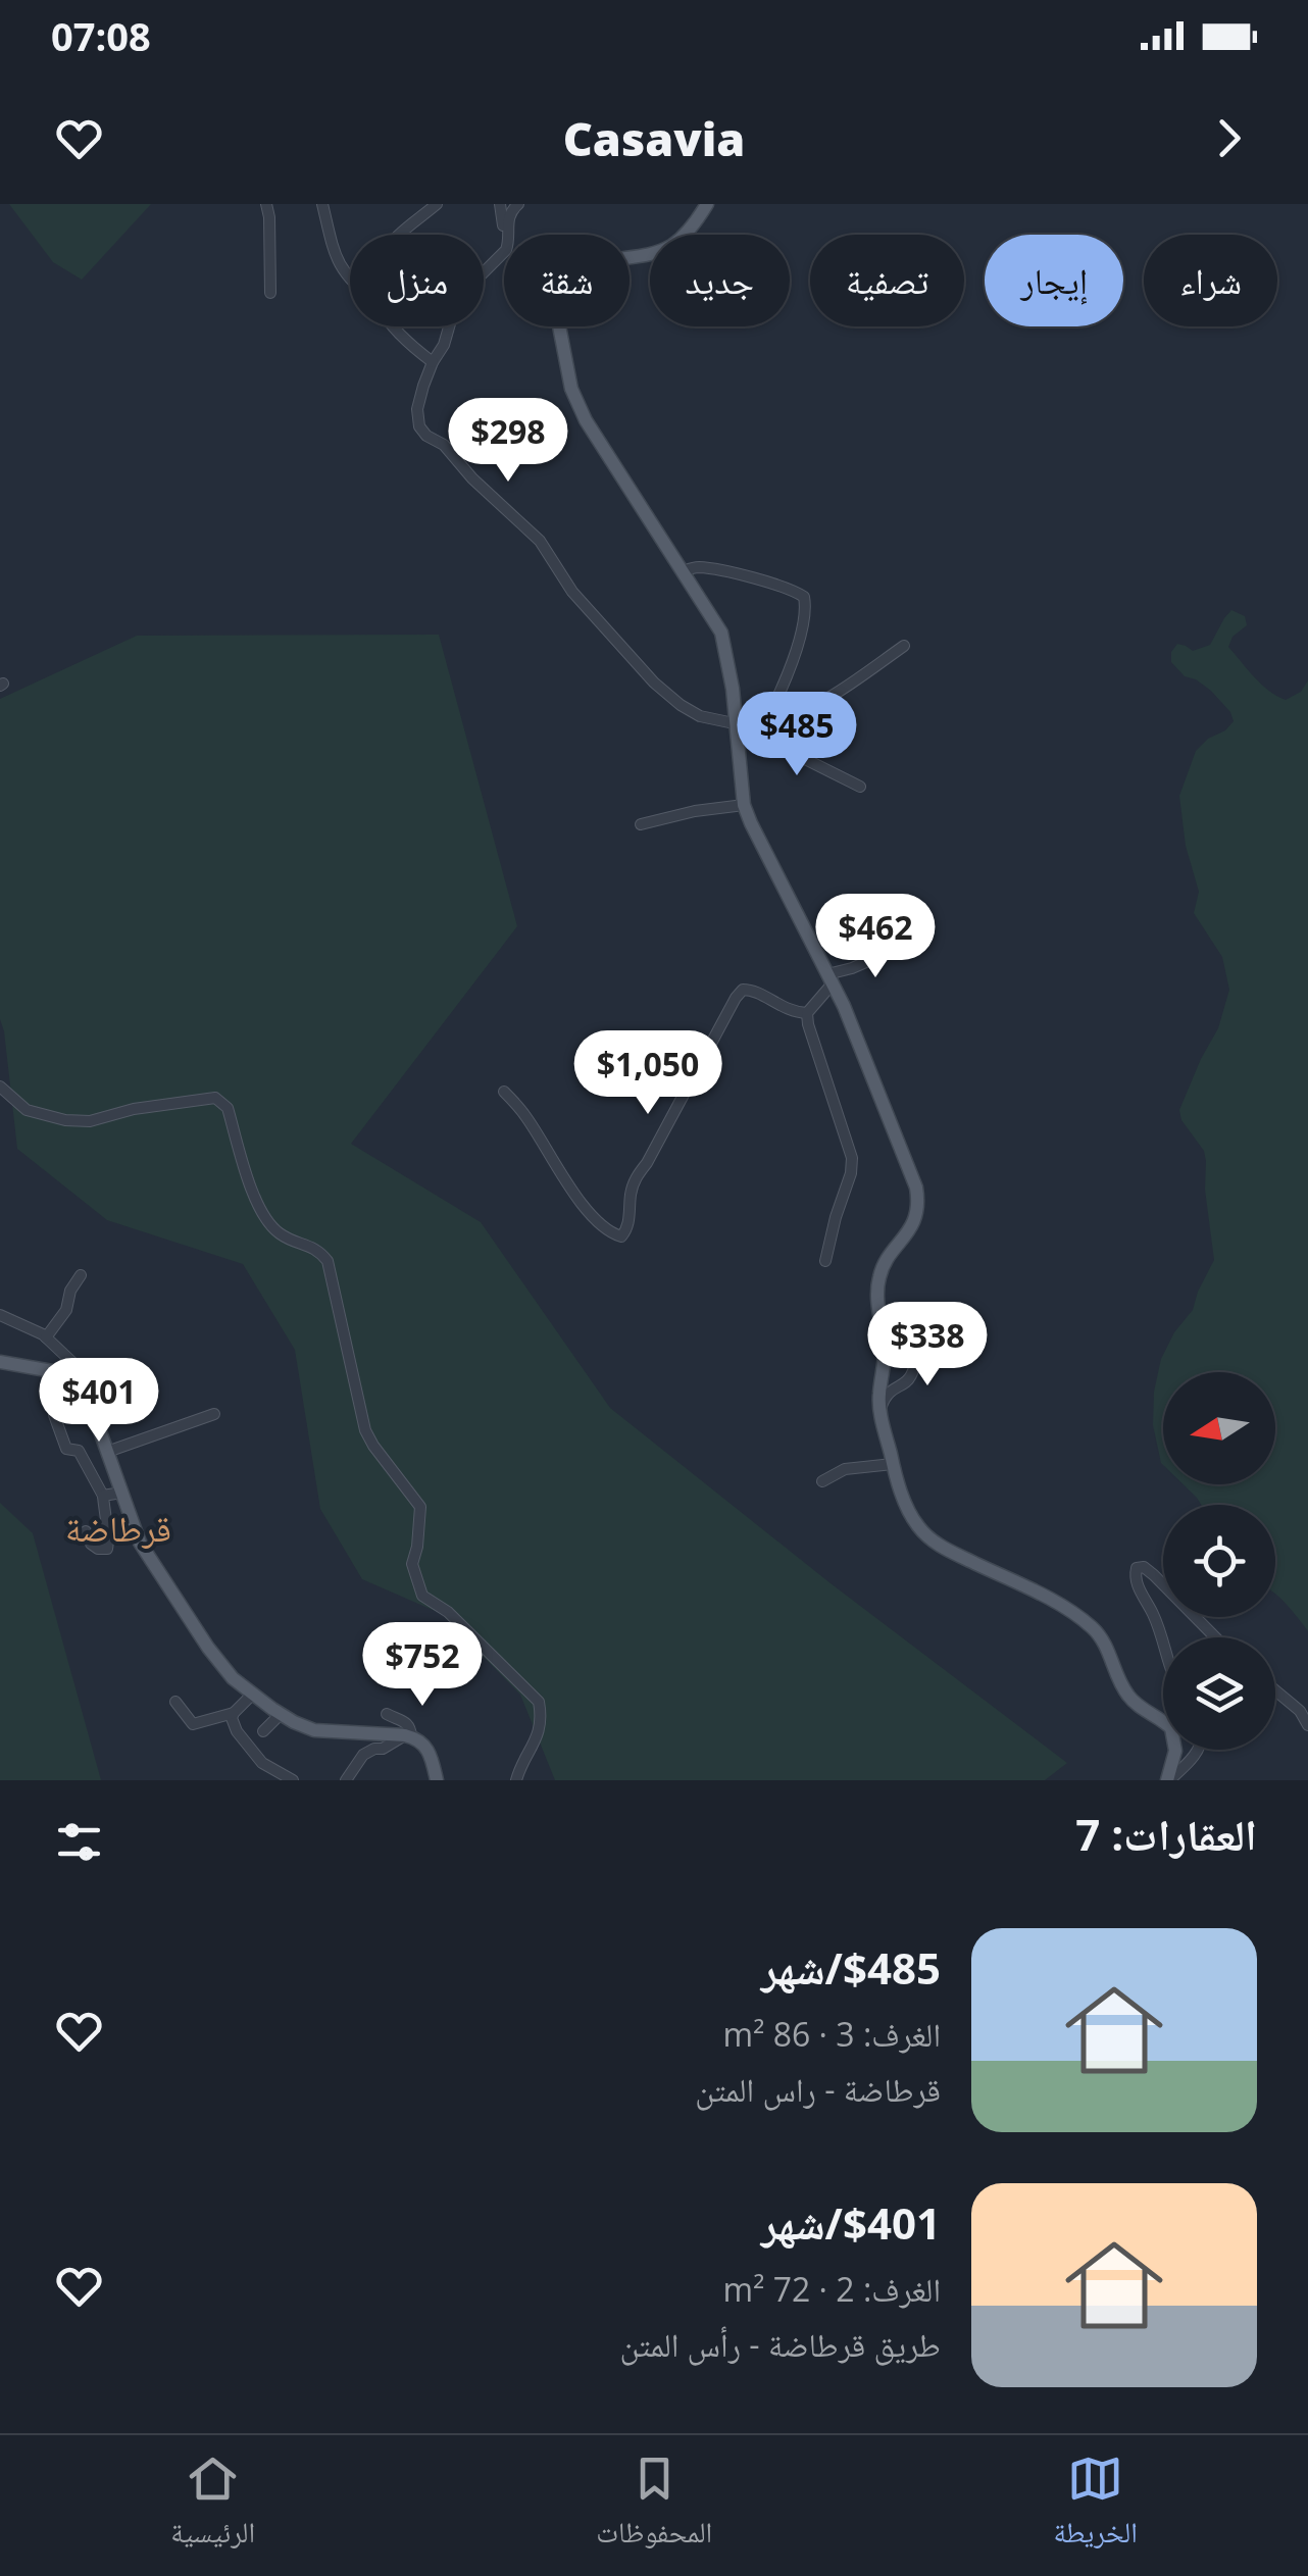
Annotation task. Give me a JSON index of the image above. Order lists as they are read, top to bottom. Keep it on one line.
{"districts":["قرطاضة"],"north":"left","page":{"status":"07:08","header":"Casavia","chip":["شراء","إيجار","تصفية","جديد","شقة","منزل"],"price":["$298","$485","$462","$1,050","$338","$401","$752"],"heading":"العقارات: 7","list":[{"name":"$485/شهر","note":"الغرف: 3 · 86 m² · قرطاضة - راس المتن"},{"name":"$401/شهر","note":"الغرف: 2 · 72 m² · طريق قرطاضة - رأس المتن"}],"tabs":["الخريطة","المحفوظات","الرئيسية"]}}
